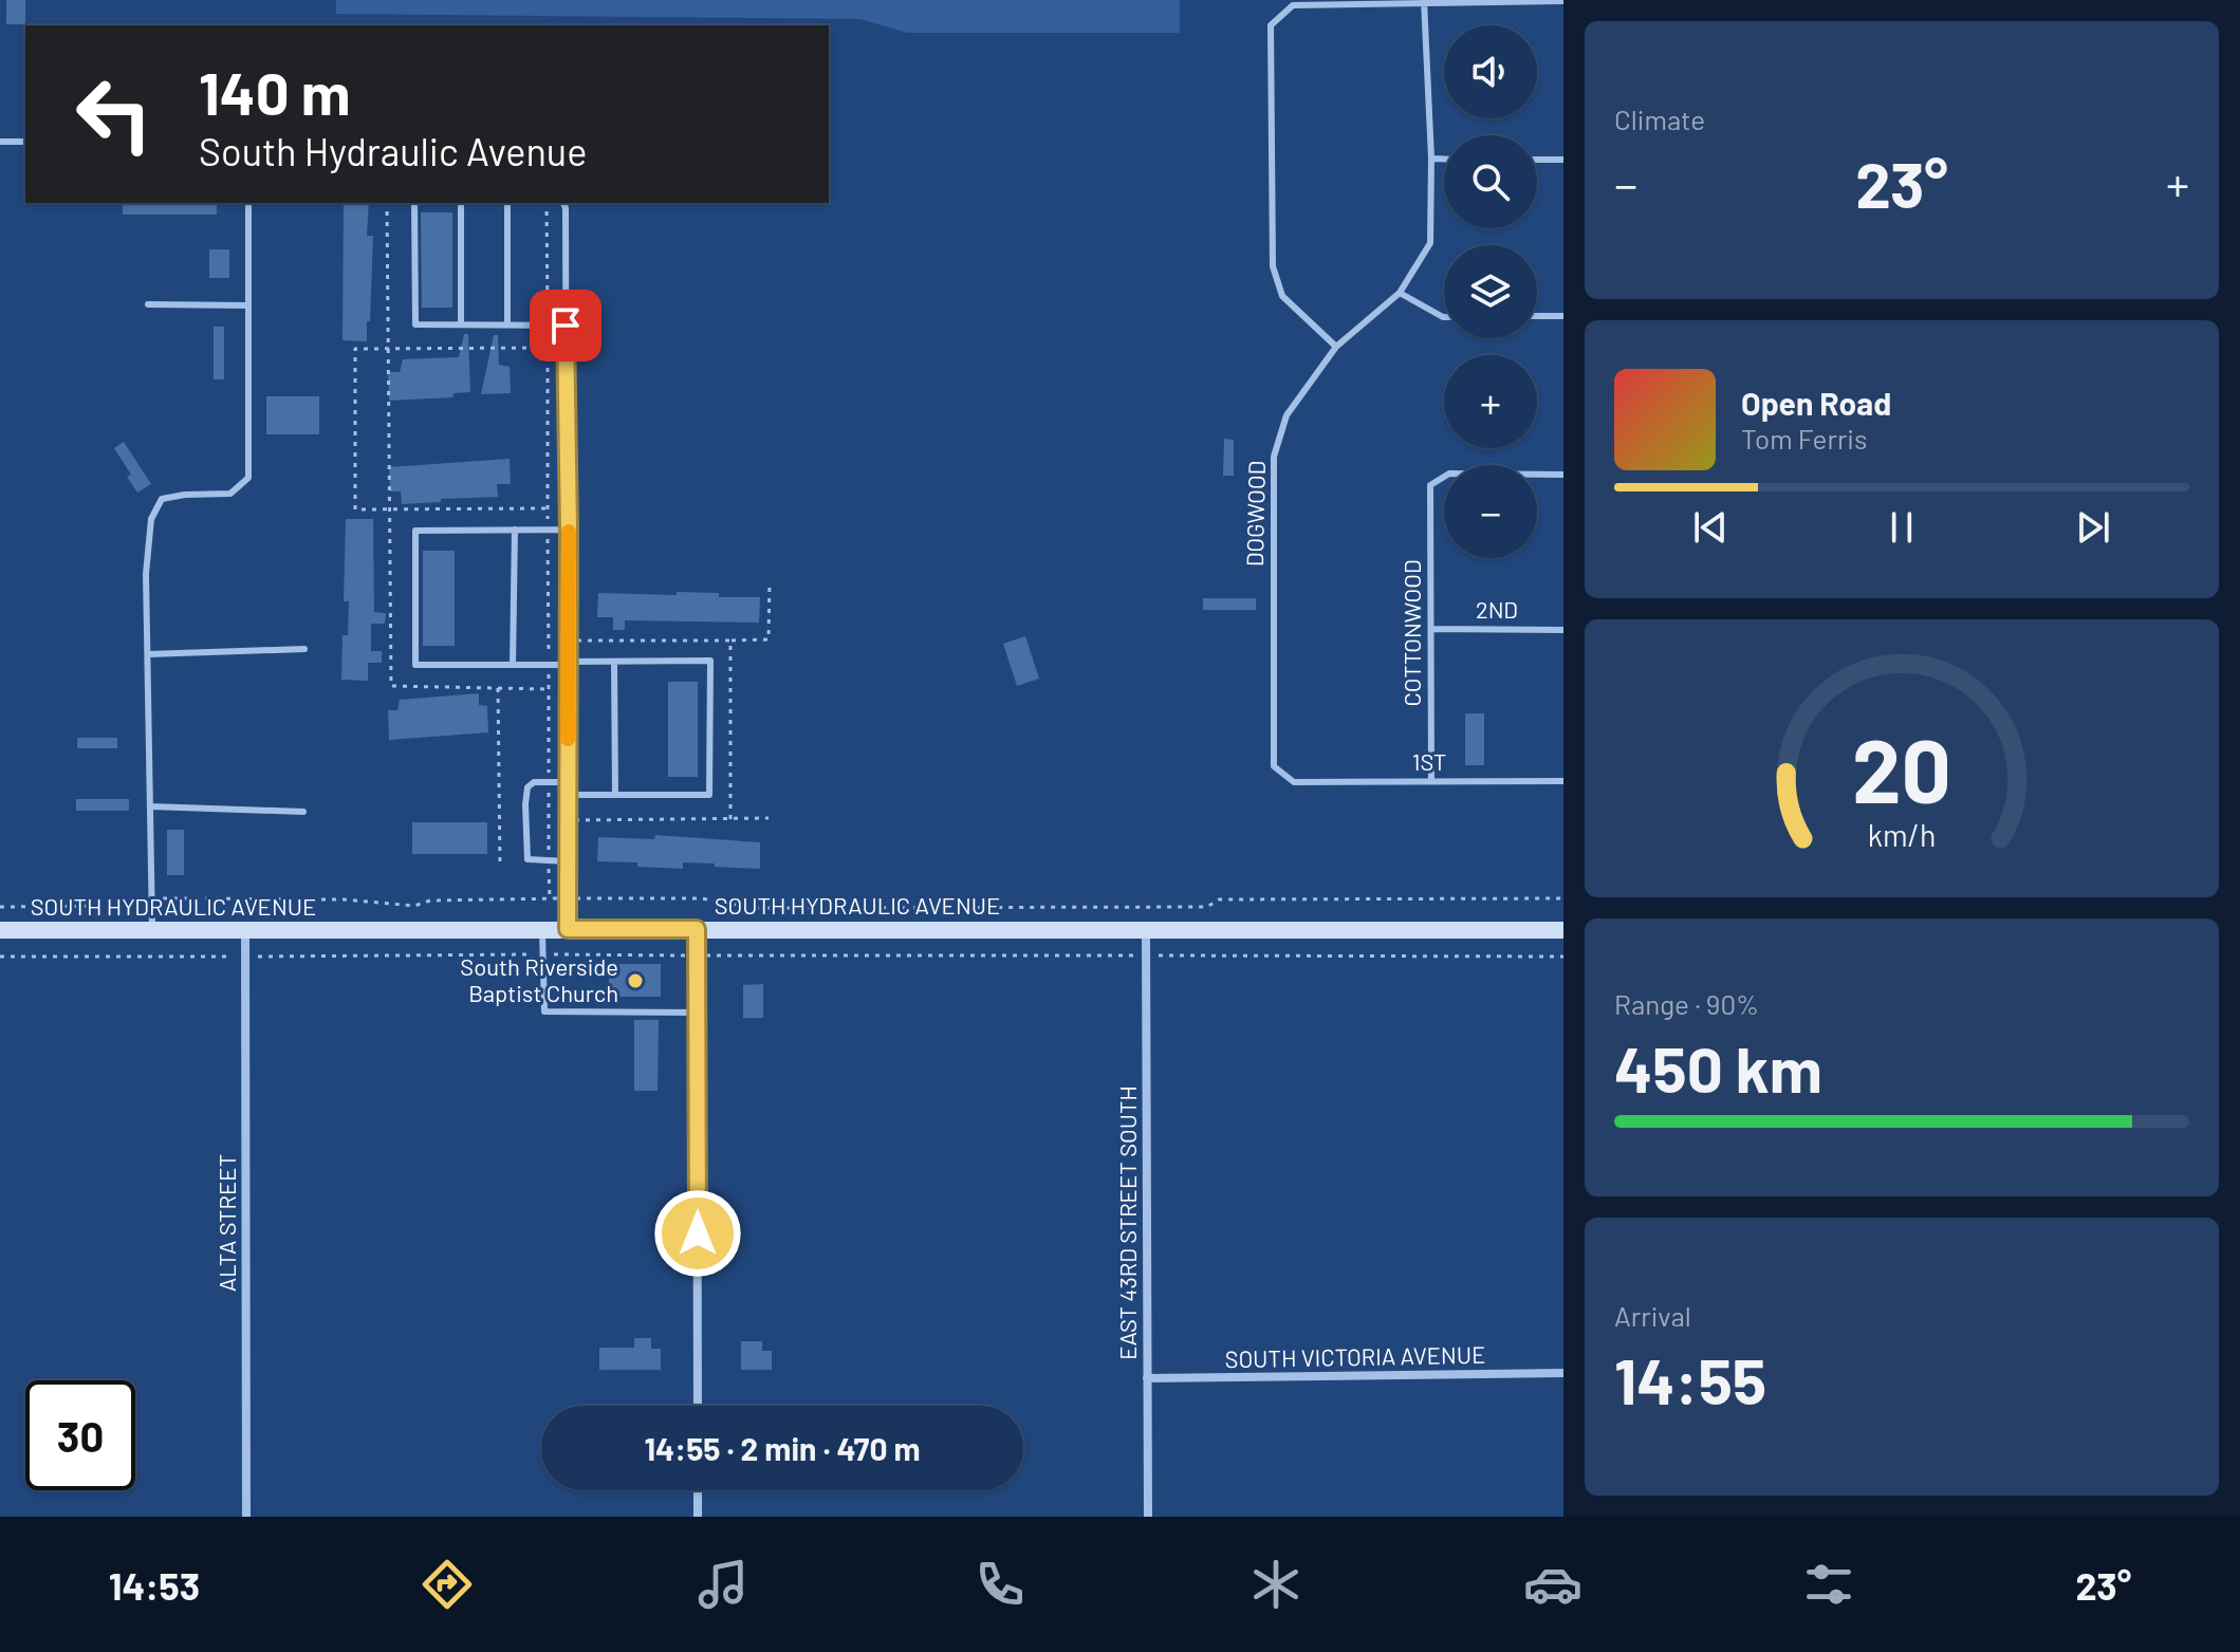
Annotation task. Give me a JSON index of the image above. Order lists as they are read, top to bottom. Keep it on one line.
{"streets":{"street":["SOUTH HYDRAULIC AVENUE","ALTA STREET","EAST 43RD STREET SOUTH","SOUTH VICTORIA AVENUE"],"lane":["DOGWOOD","2ND","COTTONWOOD","1ST"]},"crossings":[["DOGWOOD","1ST"],["2ND","COTTONWOOD"],["COTTONWOOD","1ST"],["SOUTH HYDRAULIC AVENUE","ALTA STREET"],["SOUTH HYDRAULIC AVENUE","EAST 43RD STREET SOUTH"],["EAST 43RD STREET SOUTH","SOUTH VICTORIA AVENUE"]],"places":["South Riverside Baptist Church"],"page":{"tile":["Climate",["Range · 90%","450 km"],["Arrival","14:55"]],"map_buttons":["+","−"],"turn":["140 m","South Hydraulic Avenue"],"heat":["−","23°","+"],"song":["Open Road","Tom Ferris"],"limit":"30","trip":"14:55 · 2 min · 470 m","tabs":["14:53","23°"],"gauge":["20","km/h"]}}
